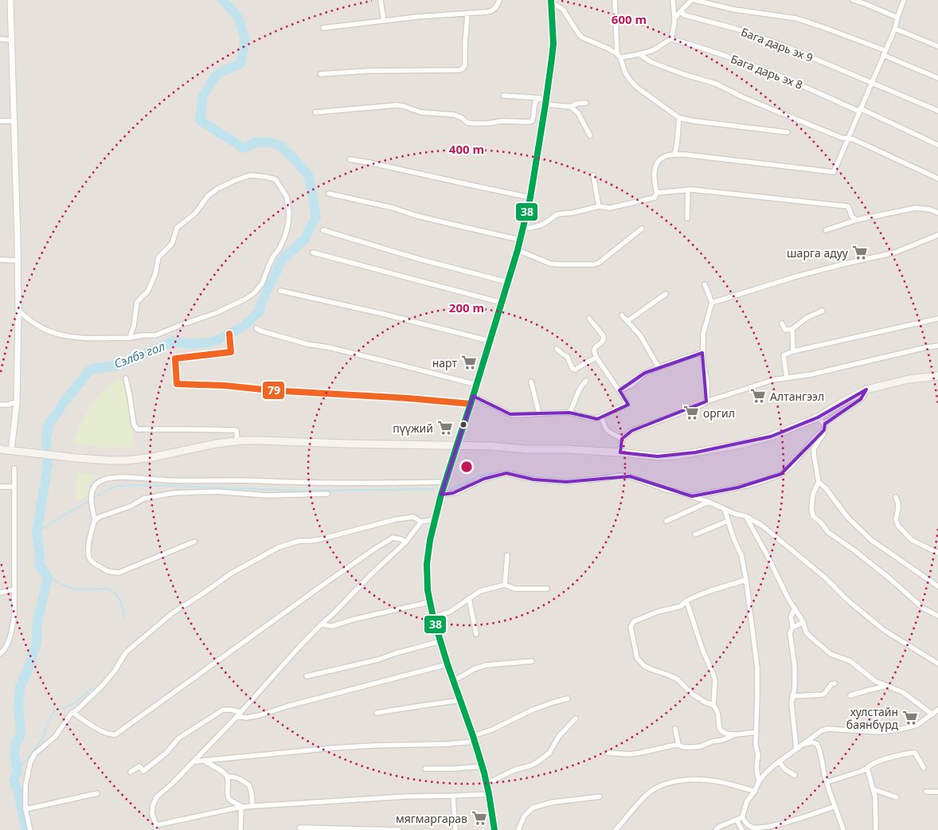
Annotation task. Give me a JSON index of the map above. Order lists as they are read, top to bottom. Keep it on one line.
{"streets":{"street":["Бага дарь эх 9","Бага дарь эх 8"]},"water":["Сэлбэ гол"],"places":{"supermarket":["шарга адуу","нарт","Алтангээл","оргил","пүүжий","хулстайн баянбүрд","мягмаргарав"]},"lines":["transit line 38","transit line 79"],"rings":["600 m","400 m","200 m"]}
